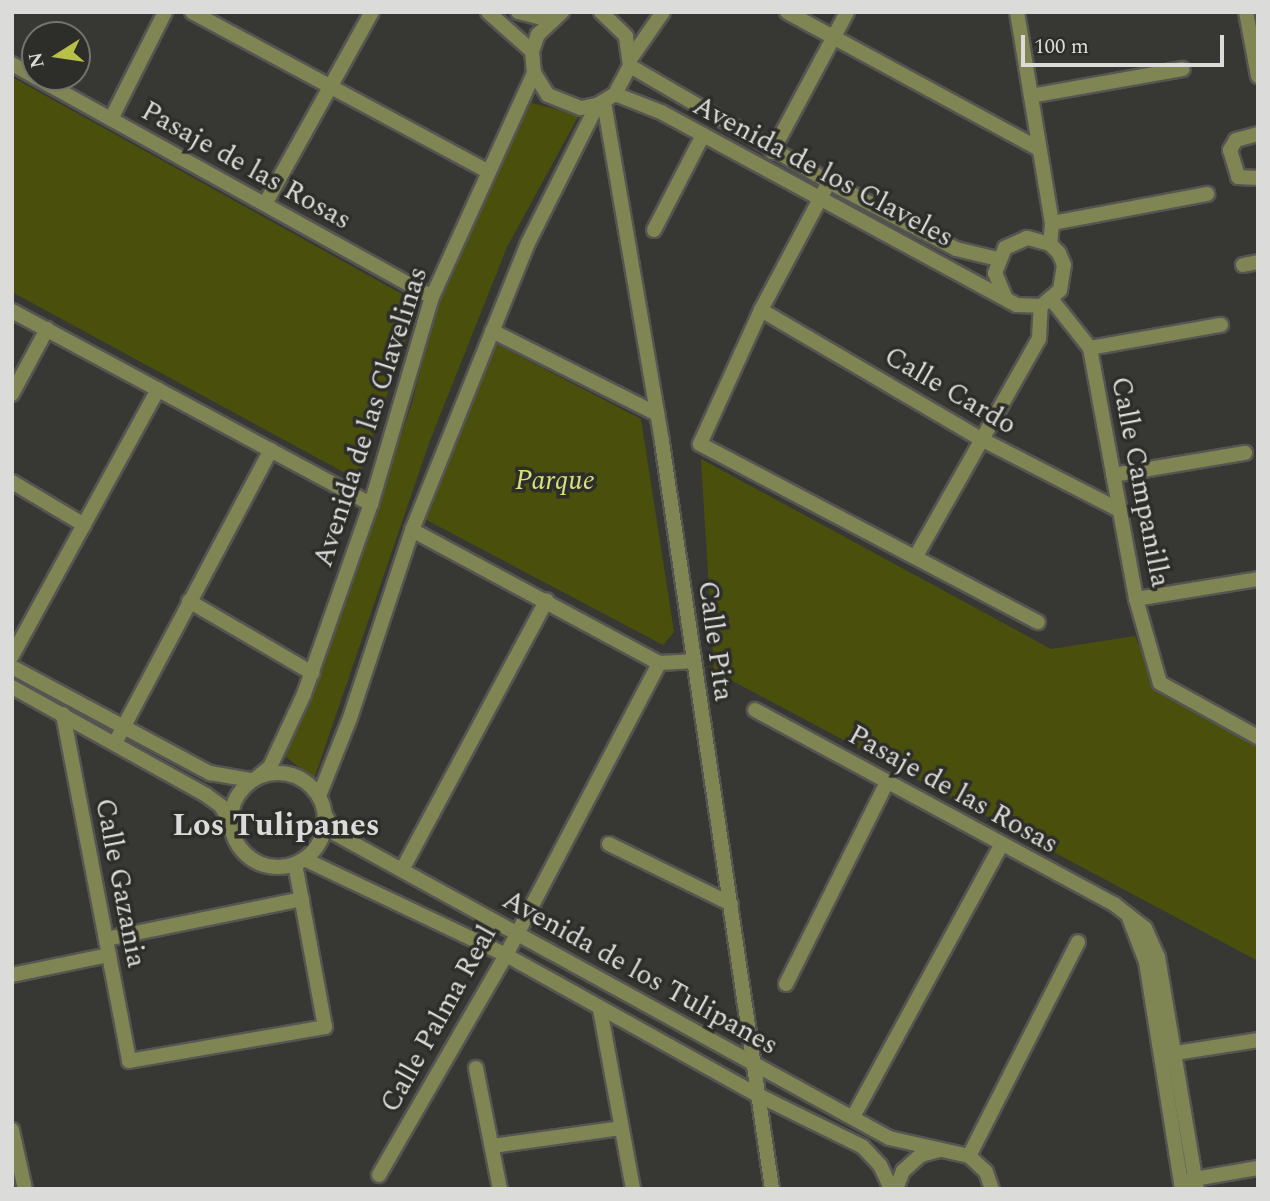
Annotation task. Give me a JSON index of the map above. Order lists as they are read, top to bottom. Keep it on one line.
{"streets":{"street":["Pasaje de las Rosas","Avenida de los Claveles","Calle Cardo","Avenida de las Clavelinas","Calle Campanilla","Calle Pita","Calle Gazania","Avenida de los Tulipanes","Calle Palma Real"]},"crossings":[["Pasaje de las Rosas","Avenida de las Clavelinas"],["Avenida de los Claveles","Avenida de las Clavelinas"],["Avenida de los Claveles","Calle Campanilla"],["Avenida de los Claveles","Calle Pita"],["Calle Cardo","Calle Campanilla"],["Avenida de las Clavelinas","Avenida de los Tulipanes"],["Calle Pita","Avenida de los Tulipanes"],["Avenida de los Tulipanes","Calle Palma Real"]],"districts":["Los Tulipanes"],"parks":["Parque"],"scale_bar":"100 m","north":"left"}
